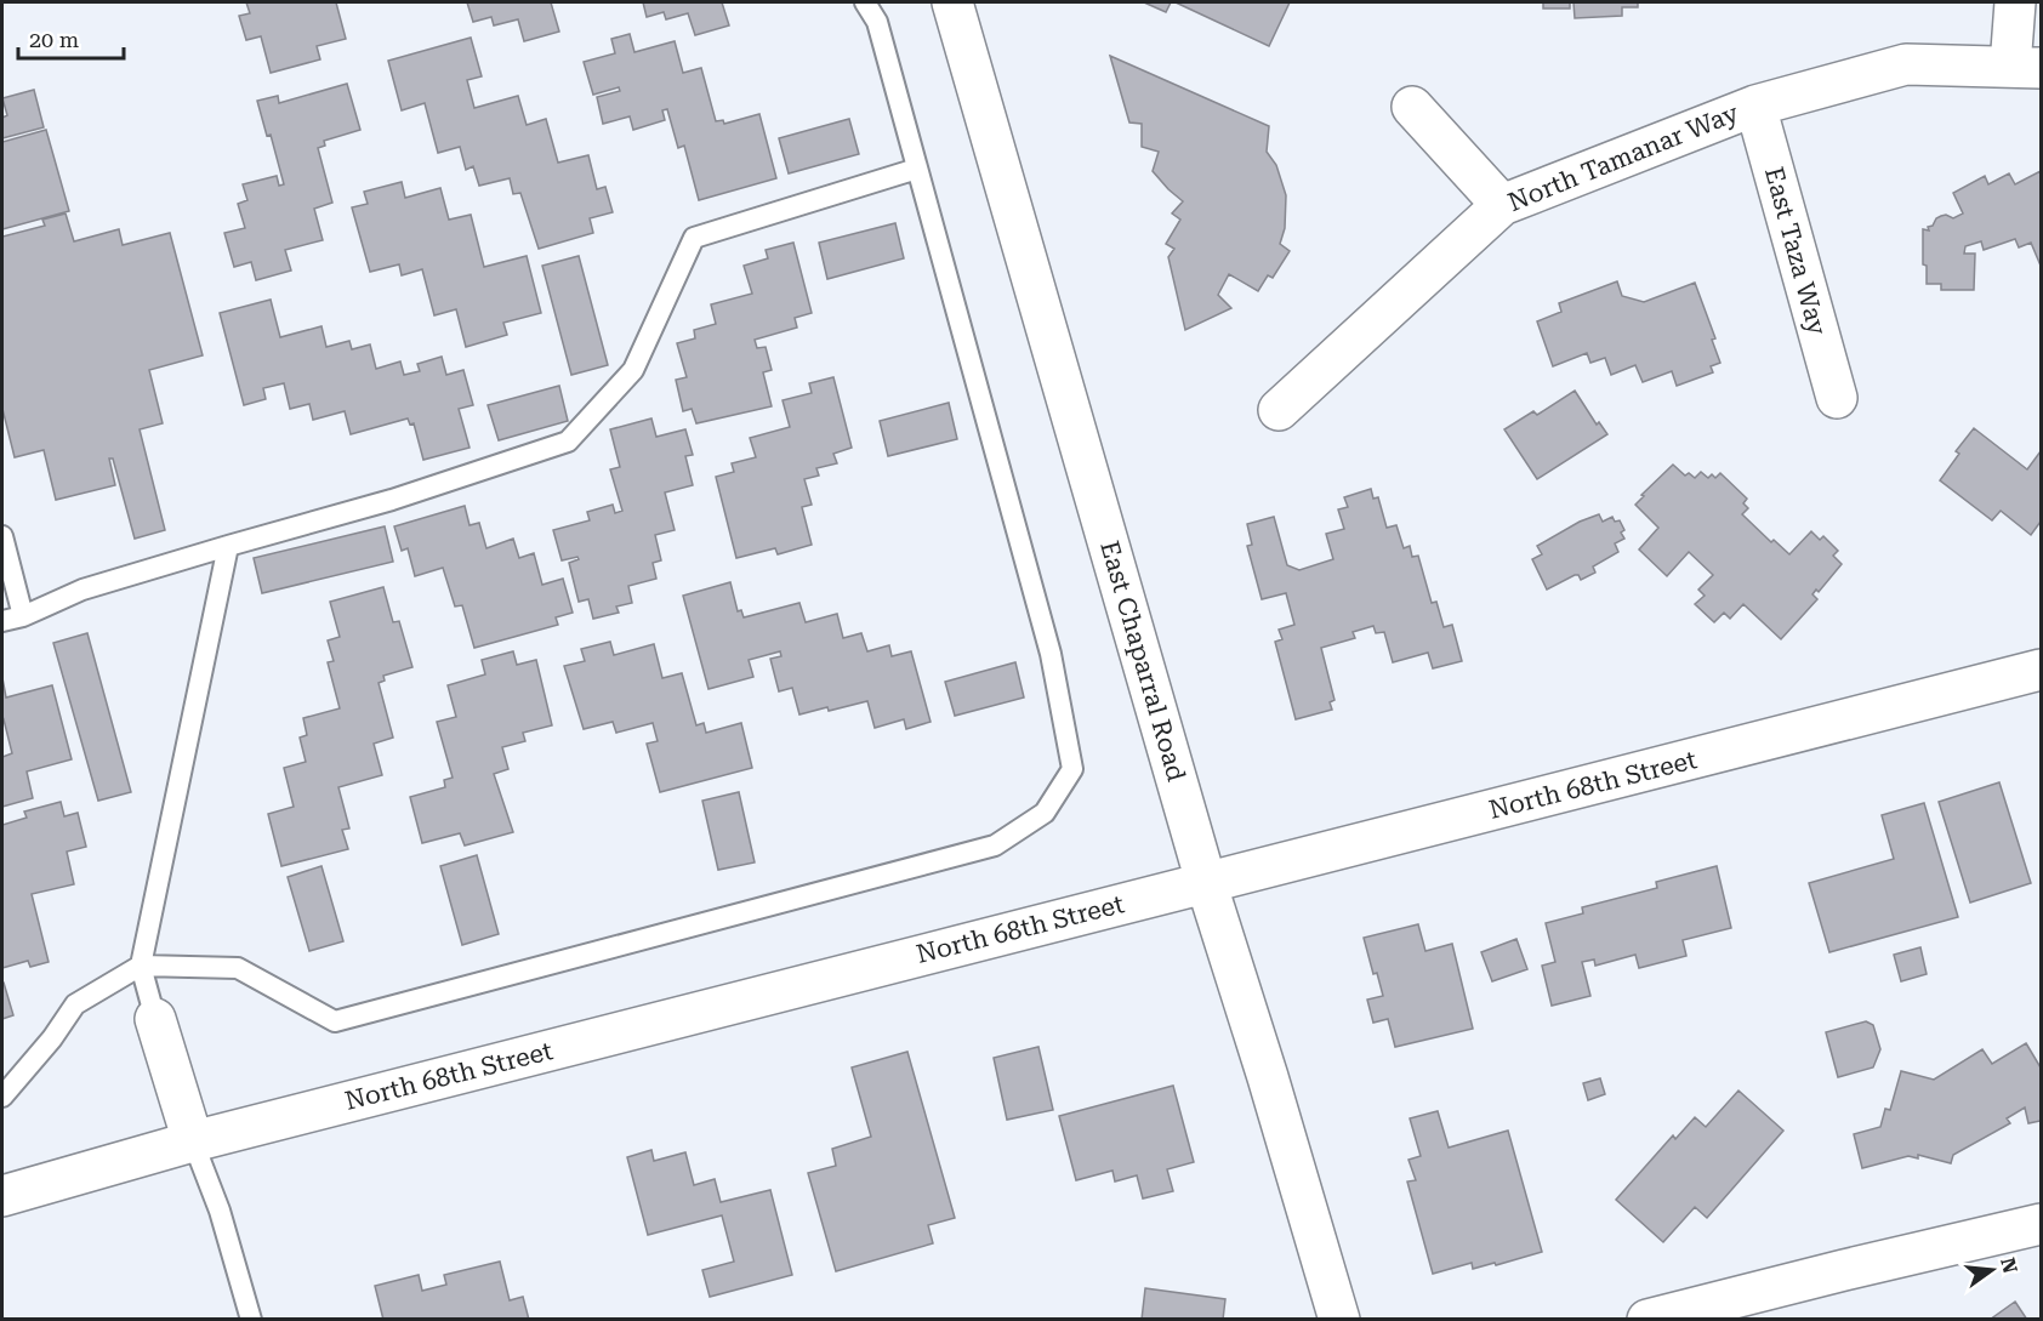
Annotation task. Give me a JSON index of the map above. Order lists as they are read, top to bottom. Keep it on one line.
{"streets":{"street":["North Tamanar Way","East Taza Way","East Chaparral Road","North 68th Street"]},"crossings":[["North Tamanar Way","East Taza Way"],["East Chaparral Road","North 68th Street"]],"scale_bar":"20 m","north":"right"}
